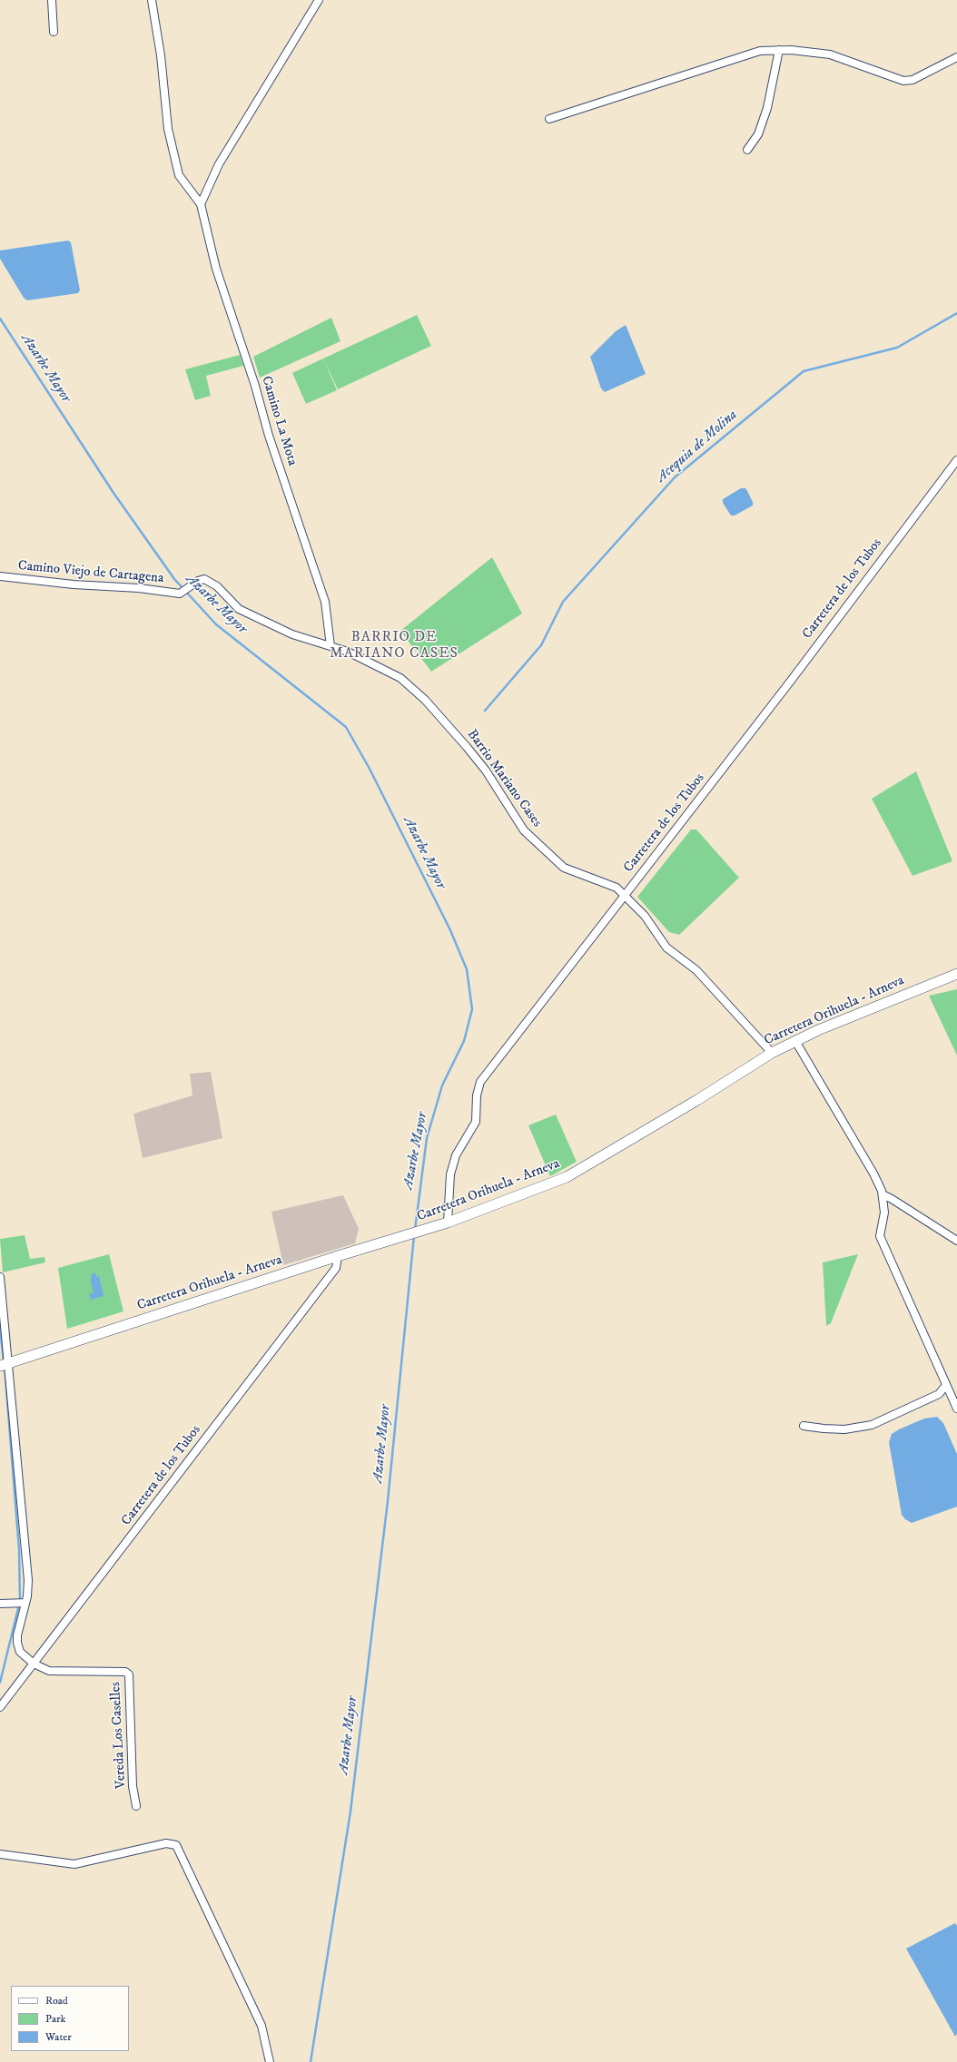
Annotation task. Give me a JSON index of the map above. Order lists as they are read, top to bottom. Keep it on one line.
{"streets":{"main road":["Carretera Orihuela - Arneva"],"street":["Camino La Mota","Camino Viejo de Cartagena","Carretera de los Tubos","Barrio Mariano Cases","Vereda Los Caselles"]},"crossings":[["Camino La Mota","Barrio Mariano Cases"],["Camino Viejo de Cartagena","Barrio Mariano Cases"],["Carretera de los Tubos","Barrio Mariano Cases"],["Carretera de los Tubos","Carretera Orihuela - Arneva"],["Carretera de los Tubos","Vereda Los Caselles"],["Barrio Mariano Cases","Carretera Orihuela - Arneva"]],"districts":["BARRIO DE MARIANO CASES"],"water":["Azarbe Mayor","Acequia de Molina"],"legend":["Road","Park","Water"]}
